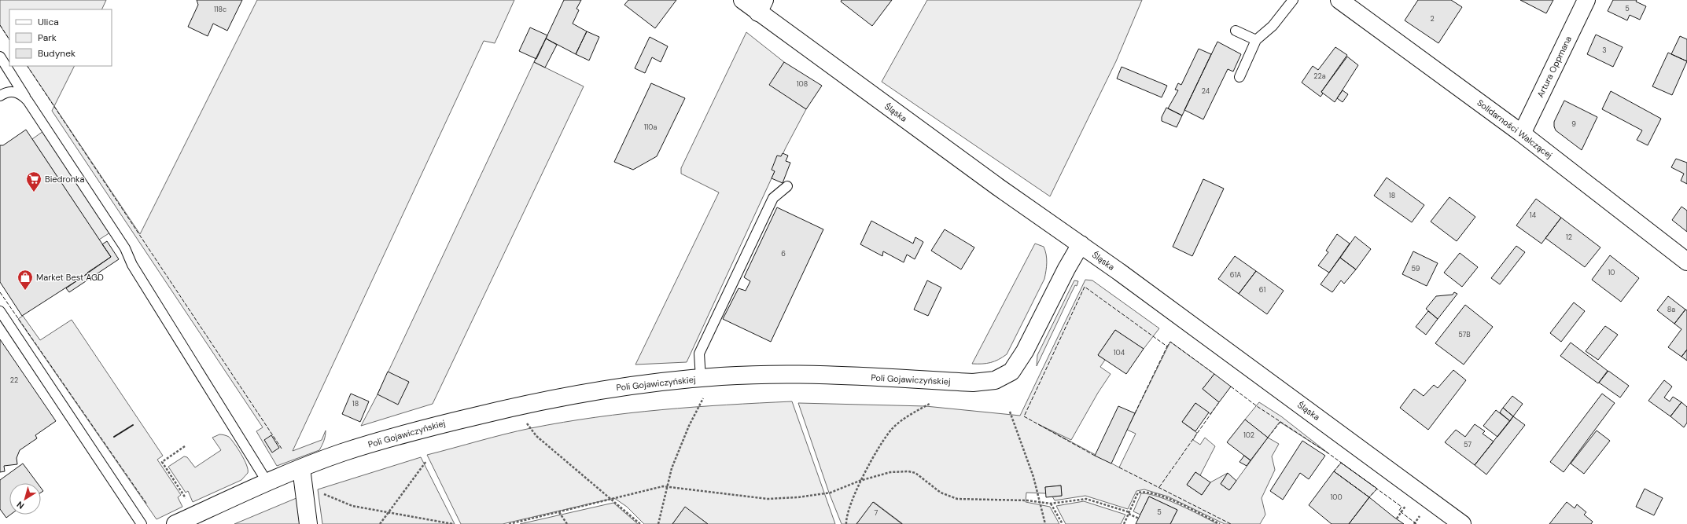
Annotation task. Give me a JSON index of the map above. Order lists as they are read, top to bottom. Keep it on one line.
{"streets":{"street":["Artura Oppmana","Śląska","Solidarności Walczącej","Poli Gojawiczyńskiej"]},"crossings":[["Artura Oppmana","Solidarności Walczącej"],["Śląska","Poli Gojawiczyńskiej"]],"places":{"supermarket":["Biedronka"],"shop":["Market Best AGD"]},"house_numbers":["5","118c","2","3","22a","108","24","9","110a","18","14","12","6","59","10","61A","61","8a","57B","104","22","18","102","57","100","5","7"],"legend":["Ulica","Park","Budynek"],"north":"bottom left"}
